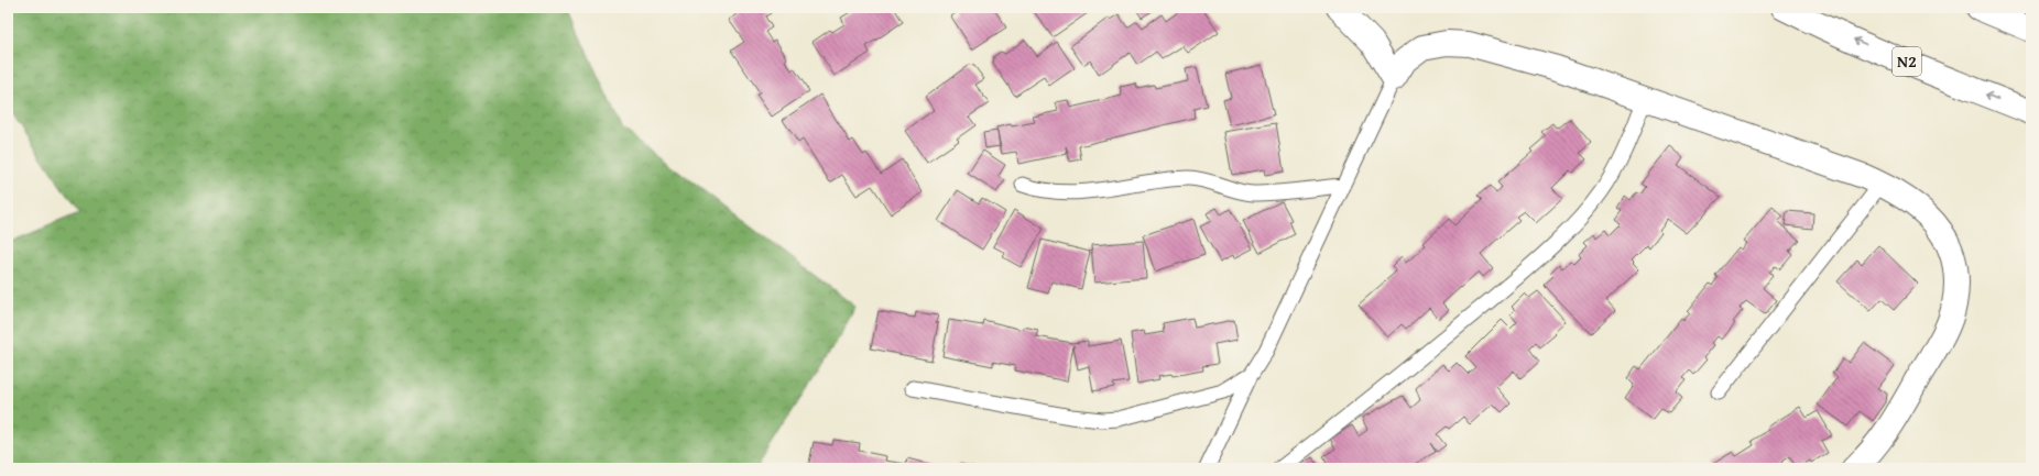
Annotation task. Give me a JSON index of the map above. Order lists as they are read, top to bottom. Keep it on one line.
{"streets":{"main road":["N2"]}}
